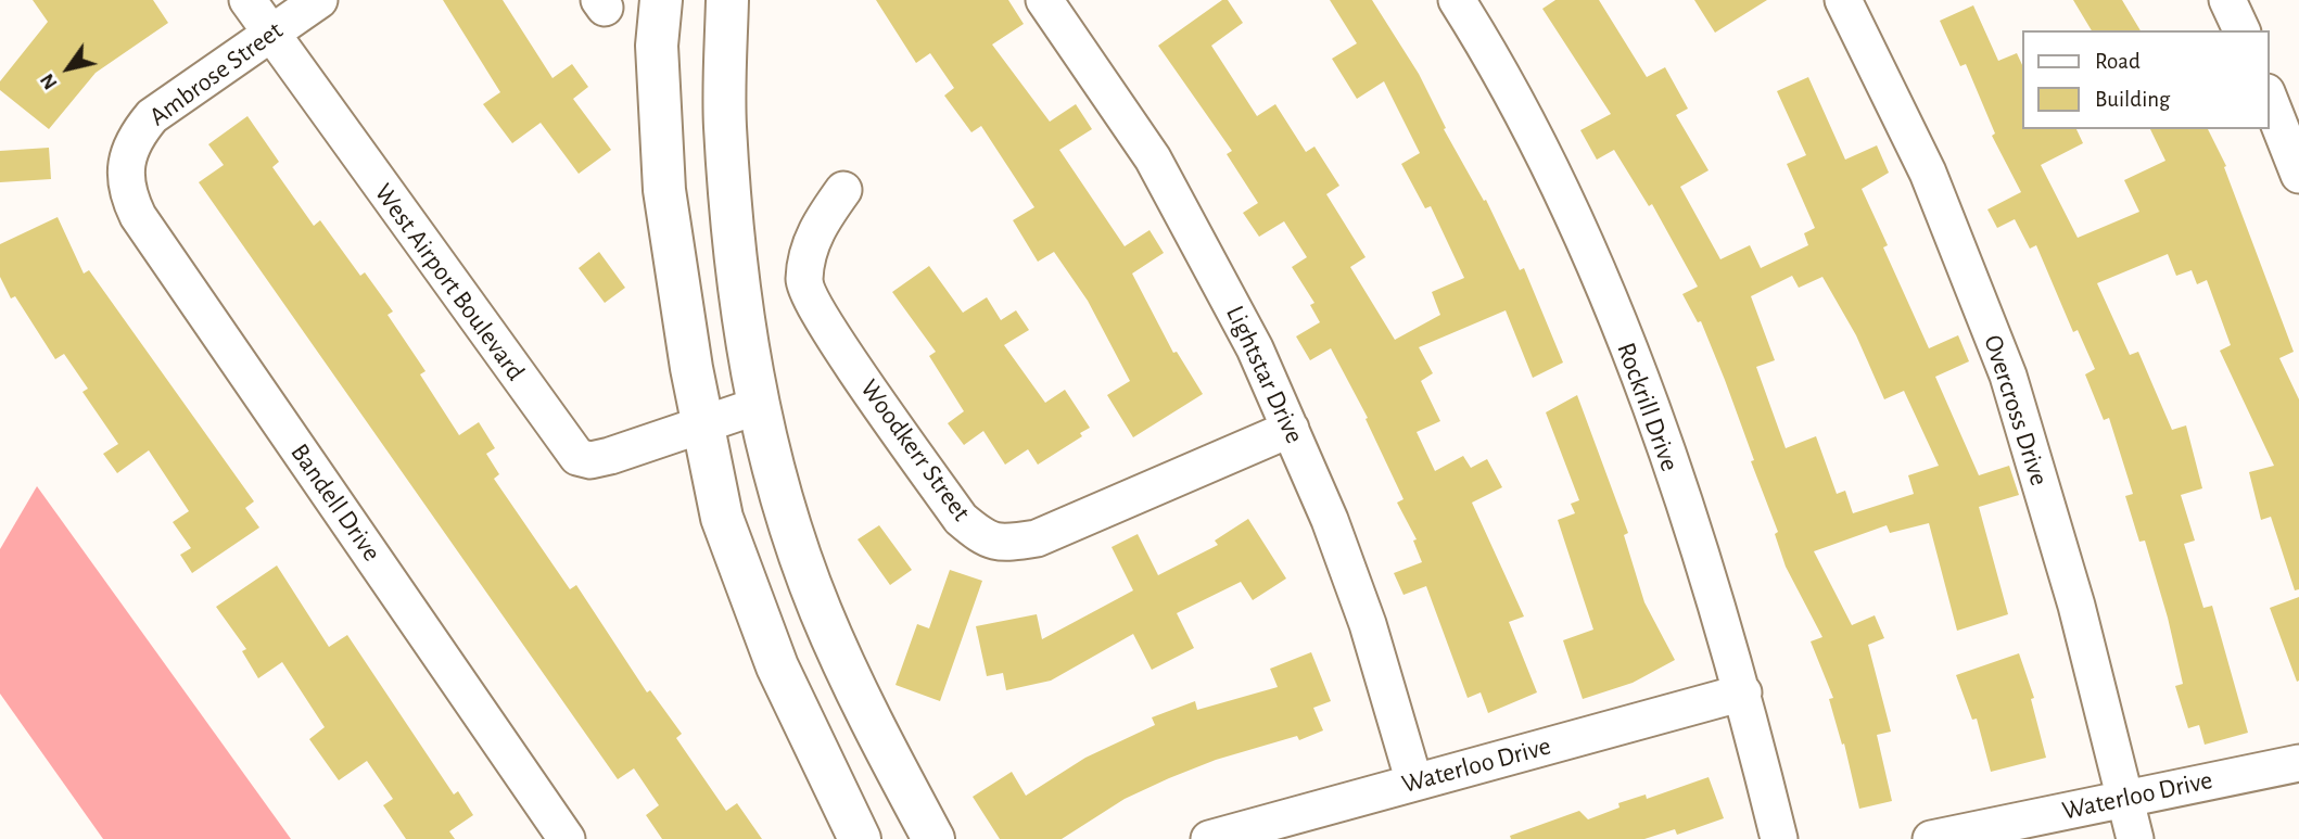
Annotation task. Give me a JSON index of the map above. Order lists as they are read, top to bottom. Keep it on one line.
{"streets":{"street":["Ambrose Street","West Airport Boulevard","Lightstar Drive","Rockrill Drive","Overcross Drive","Woodkerr Street","Bandell Drive","Waterloo Drive"]},"crossings":[["Ambrose Street","West Airport Boulevard"],["Ambrose Street","Bandell Drive"],["Lightstar Drive","Woodkerr Street"],["Lightstar Drive","Waterloo Drive"],["Rockrill Drive","Waterloo Drive"],["Overcross Drive","Waterloo Drive"]],"legend":["Road","Building"],"north":"bottom left"}
